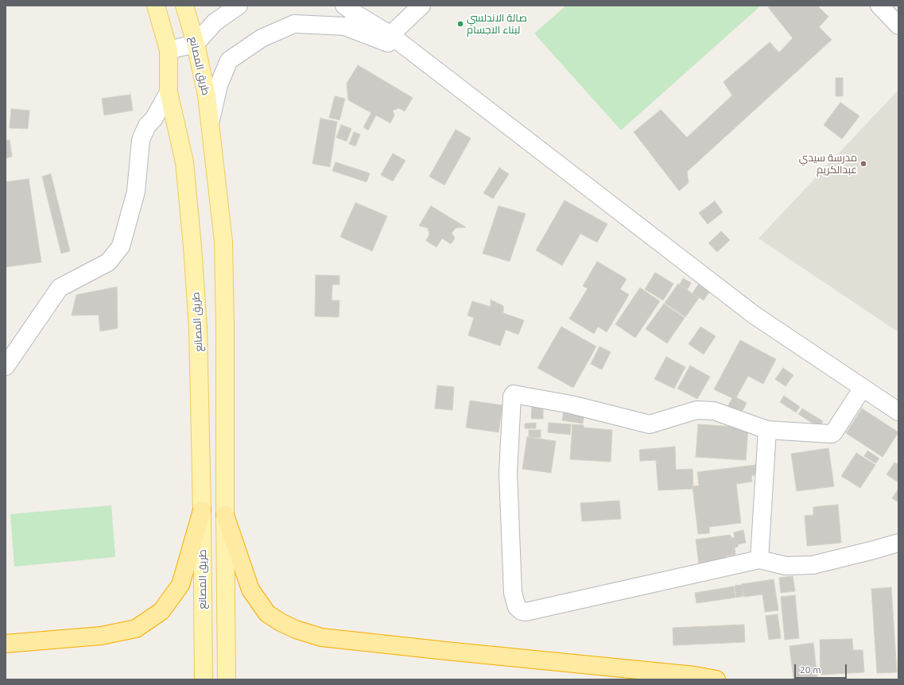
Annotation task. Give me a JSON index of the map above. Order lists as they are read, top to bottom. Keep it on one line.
{"streets":{"main road":["طريق المصانع"]},"places":["صالة الاندلسي لبناء الاجسام","مدرسة سيدي عبدالكريم"],"scale_bar":"20 m"}
